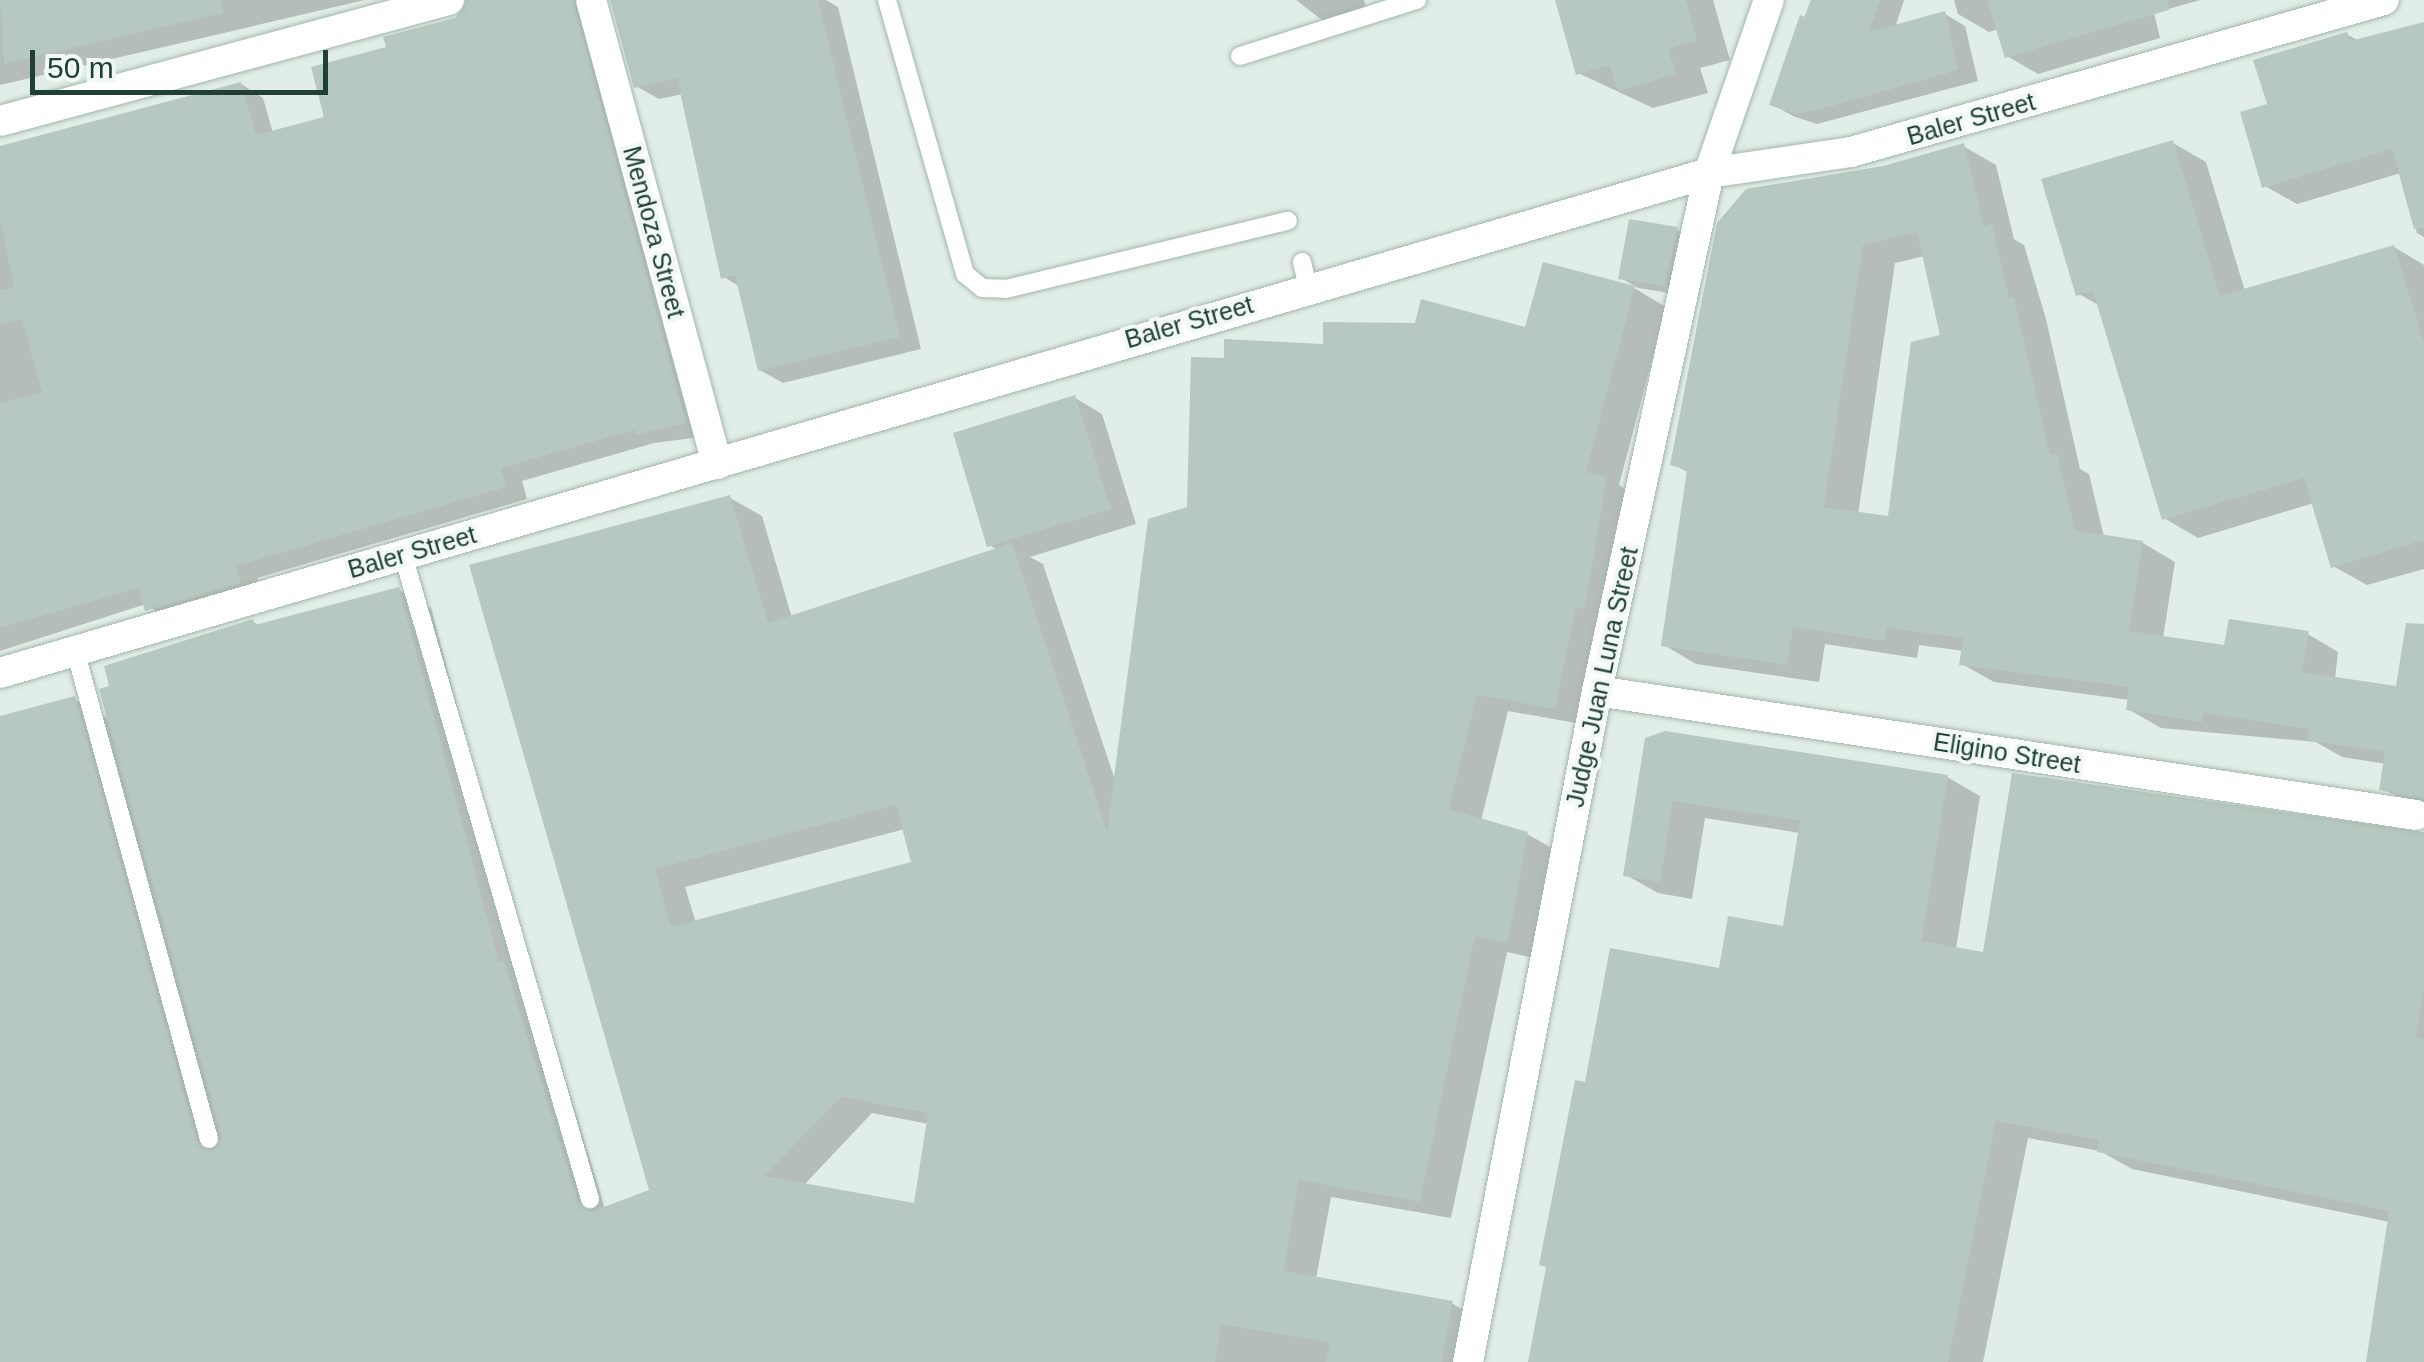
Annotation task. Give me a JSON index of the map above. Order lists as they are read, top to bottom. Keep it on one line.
{"streets":{"street":["Baler Street","Mendoza Street","Judge Juan Luna Street","Eligino Street"]},"crossings":[["Baler Street","Mendoza Street"],["Baler Street","Judge Juan Luna Street"],["Judge Juan Luna Street","Eligino Street"]],"scale_bar":"50 m"}
